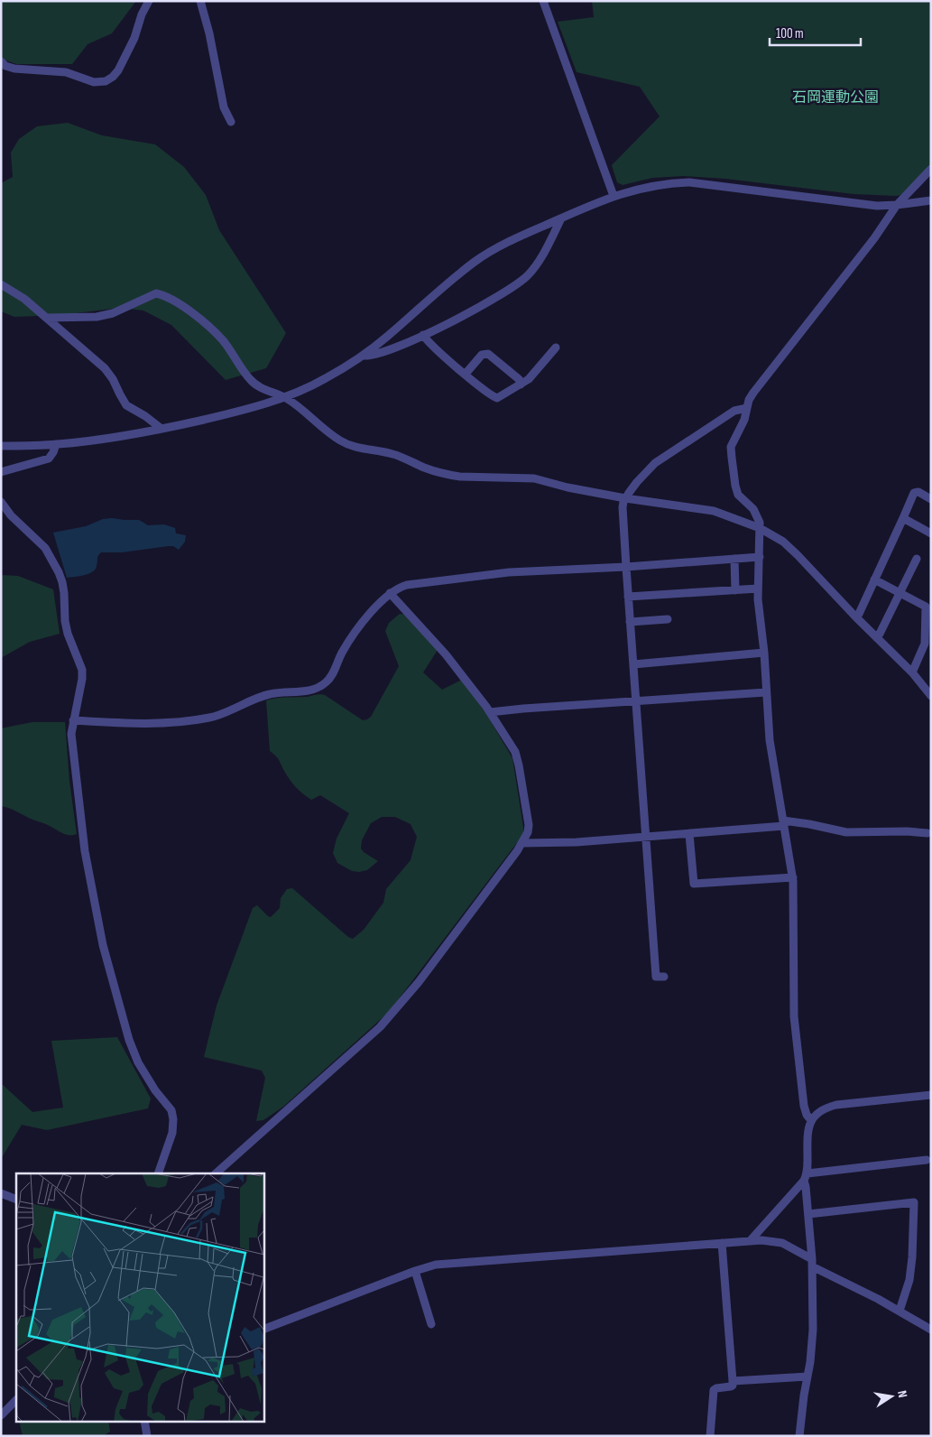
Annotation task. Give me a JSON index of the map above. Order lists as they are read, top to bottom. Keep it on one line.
{"parks":["石岡運動公園"],"scale_bar":"100 m","north":"right"}
